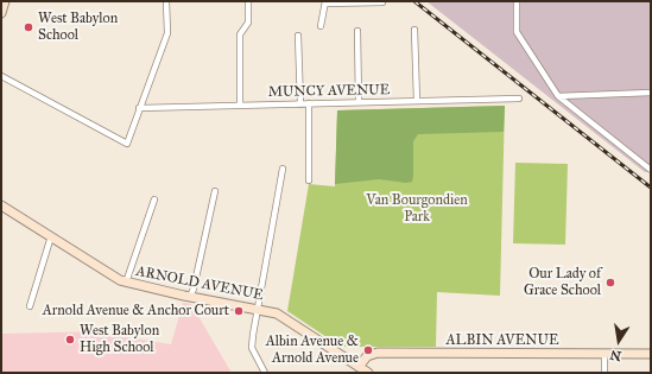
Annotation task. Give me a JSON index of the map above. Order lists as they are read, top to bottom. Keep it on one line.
{"streets":{"street":["MUNCY AVENUE","ARNOLD AVENUE","ALBIN AVENUE"]},"crossings":[["ARNOLD AVENUE","ALBIN AVENUE"]],"parks":["Van Bourgondien Park"],"places":["West Babylon School","Our Lady of Grace School","Arnold Avenue & Anchor Court","West Babylon High School","Albin Avenue & Arnold Avenue"],"north":"bottom"}
